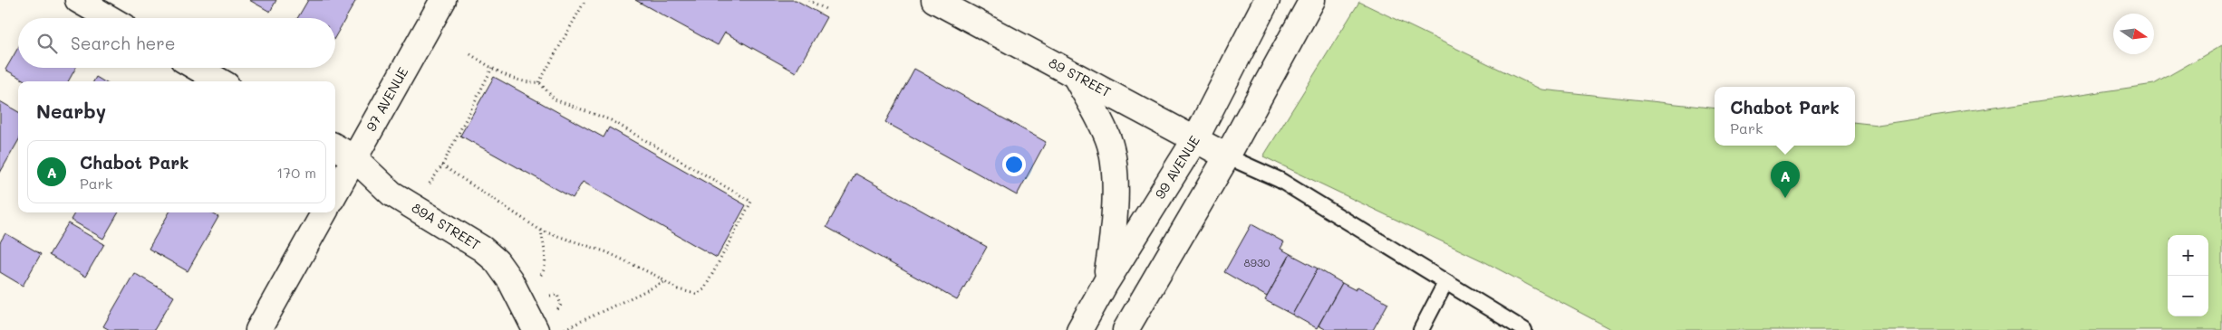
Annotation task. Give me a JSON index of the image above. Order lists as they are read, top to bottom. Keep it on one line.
{"streets":{"street":["89 STREET","97 AVENUE","99 AVENUE","89A STREET"]},"crossings":[["89 STREET","99 AVENUE"],["97 AVENUE","89A STREET"]],"house_numbers":["8930"],"north":"right","page":{"search":"Search here","heading":"Nearby","popup":["Chabot Park","Park"],"list":[{"mark":"A","name":"Chabot Park","note":"Park","value":"170 m"}],"pins":"A","map_buttons":["+","−"]}}
